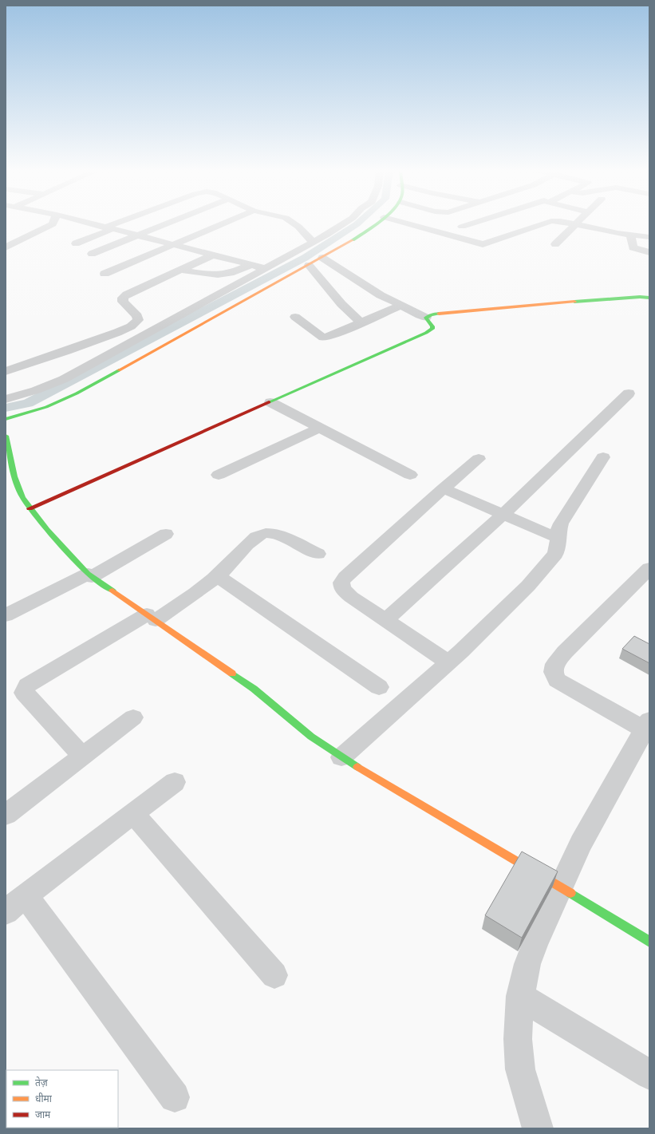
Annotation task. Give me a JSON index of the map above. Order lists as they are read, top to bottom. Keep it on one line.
{"legend":["तेज़","धीमा","जाम"]}
